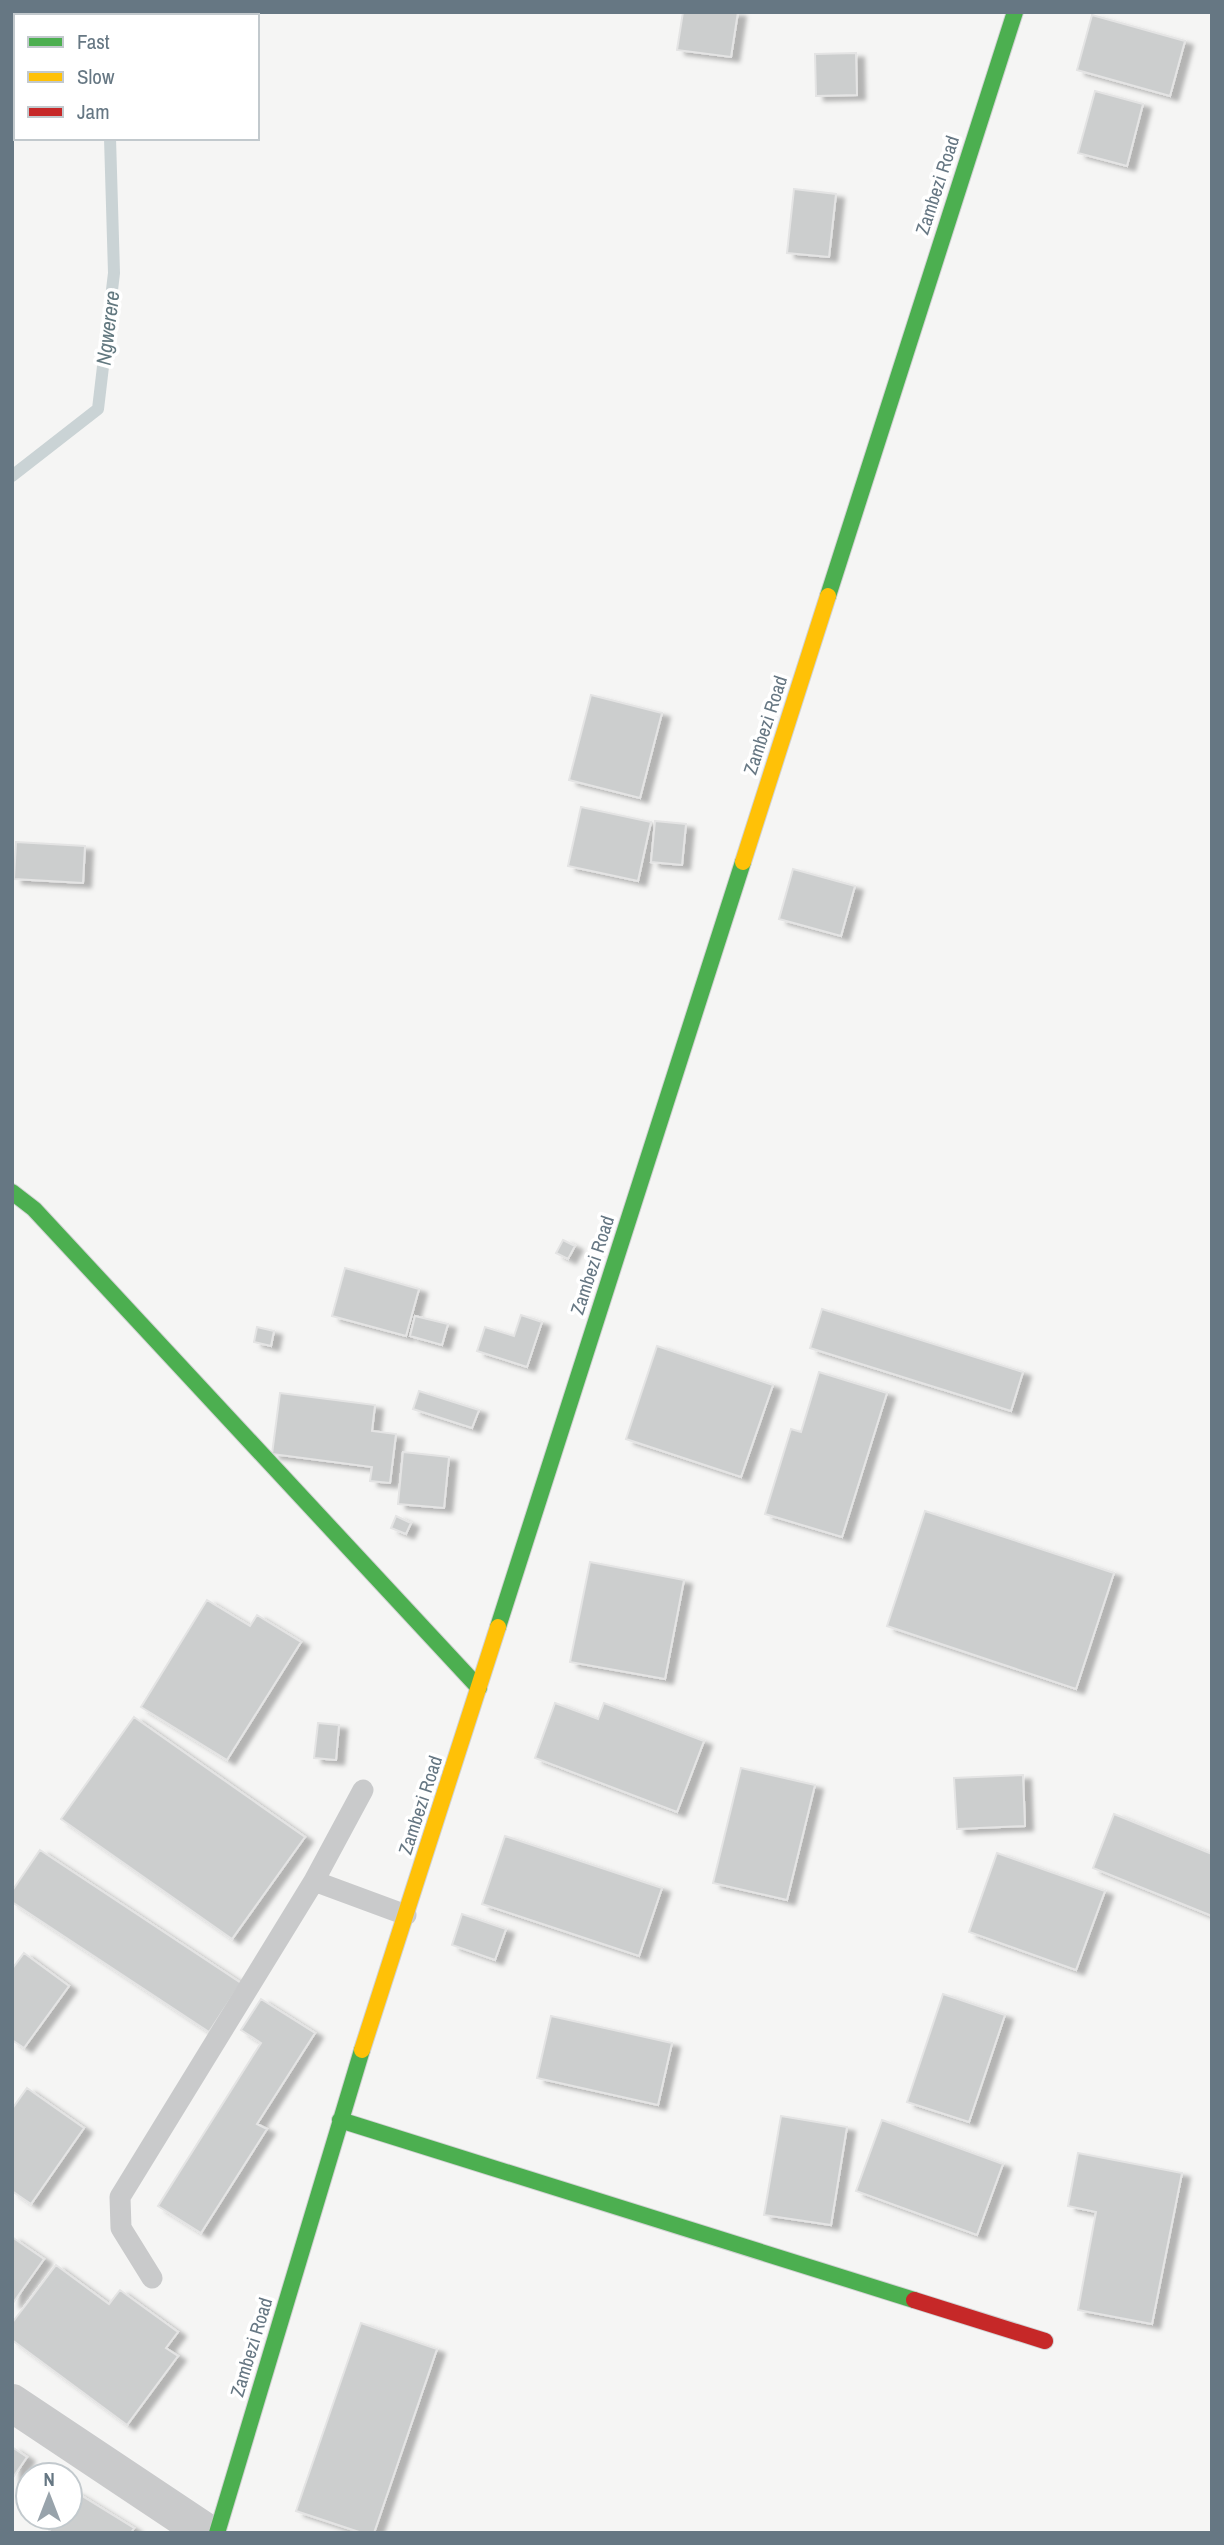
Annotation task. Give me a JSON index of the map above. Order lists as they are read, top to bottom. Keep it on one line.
{"streets":{"main road":["Zambezi Road"]},"water":["Ngwerere"],"legend":["Fast","Slow","Jam"],"north":"top"}
